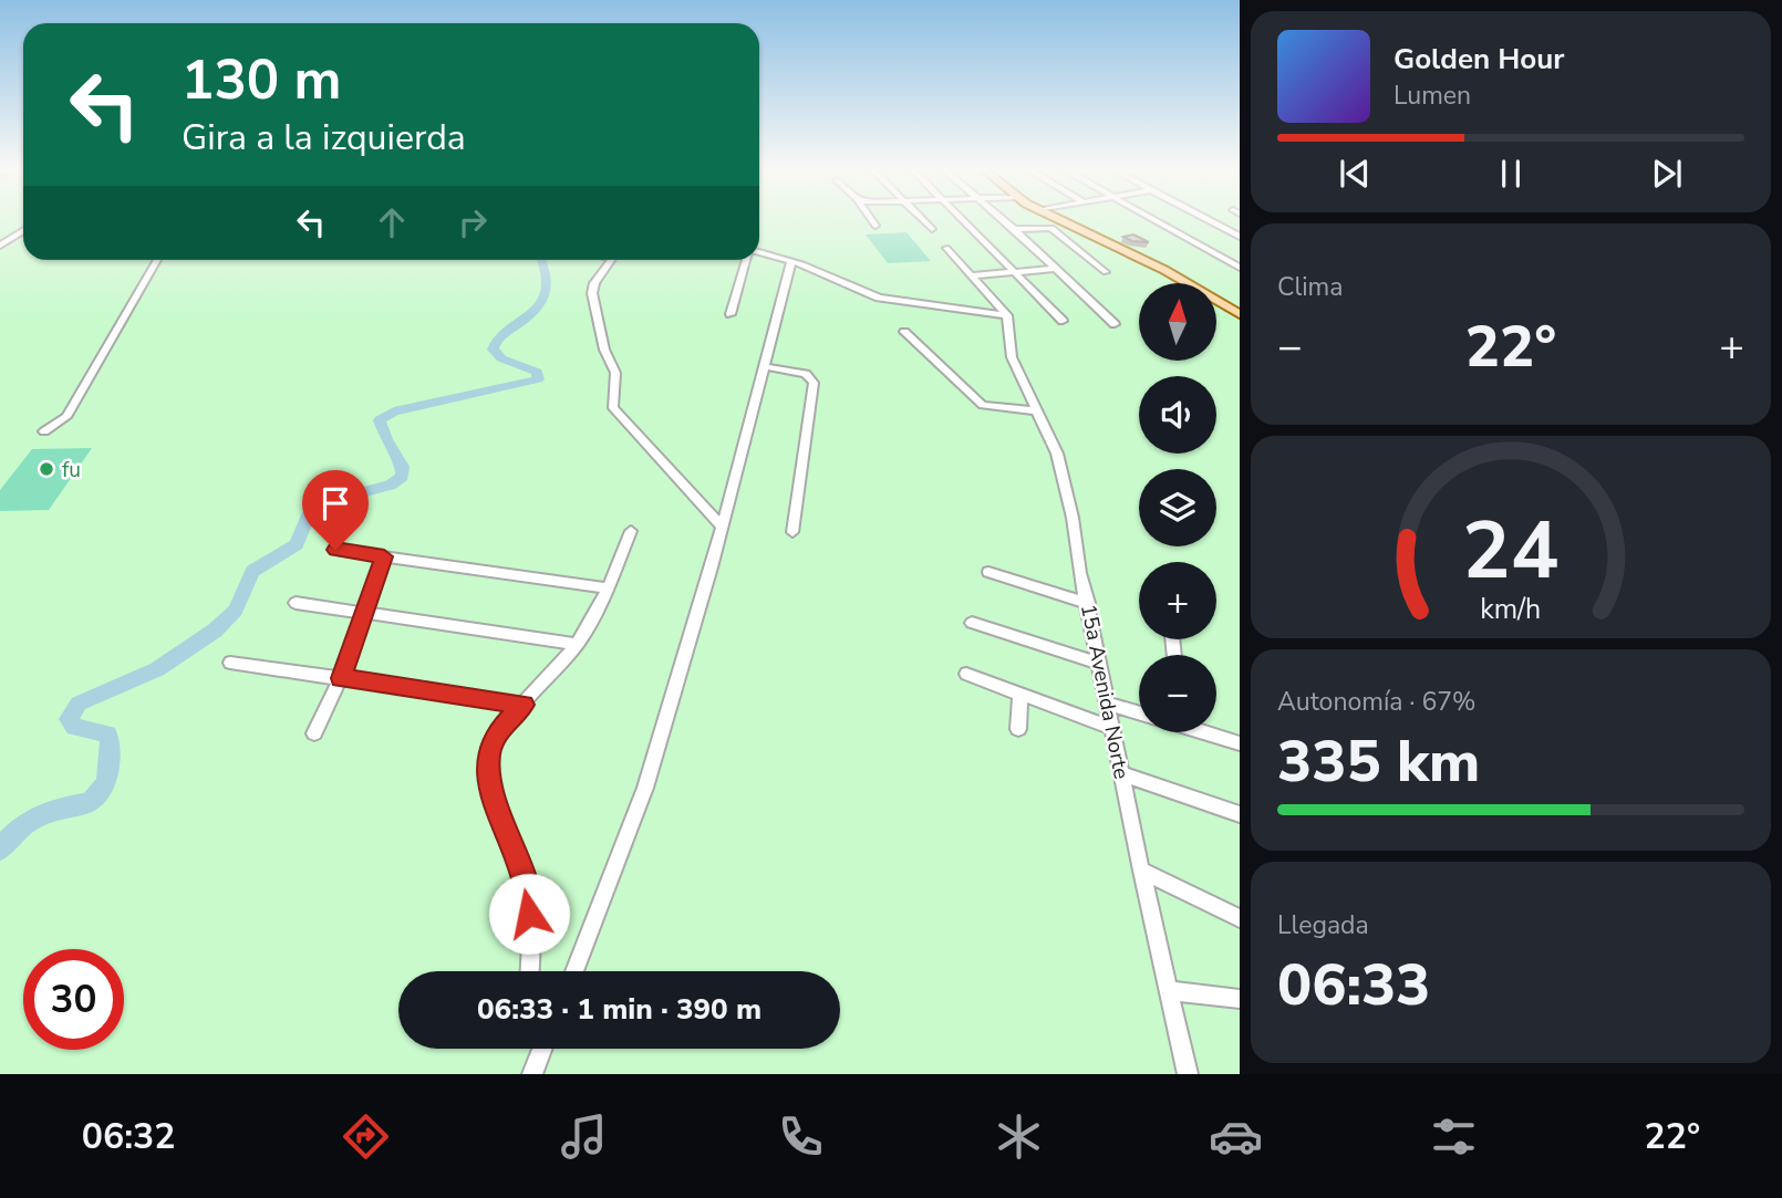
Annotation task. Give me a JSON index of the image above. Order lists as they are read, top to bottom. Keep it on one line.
{"streets":{"street":["15a Avenida Norte"]},"places":["fu"],"north":"top","page":{"turn":["130 m","Gira a la izquierda"],"song":["Golden Hour","Lumen"],"tile":["Clima",["Autonomía · 67%","335 km"],["Llegada","06:33"]],"map_buttons":["+","−"],"heat":["−","22°","+"],"limit":"30","trip":"06:33 · 1 min · 390 m","tabs":["06:32","22°"],"gauge":["24","km/h"]}}
